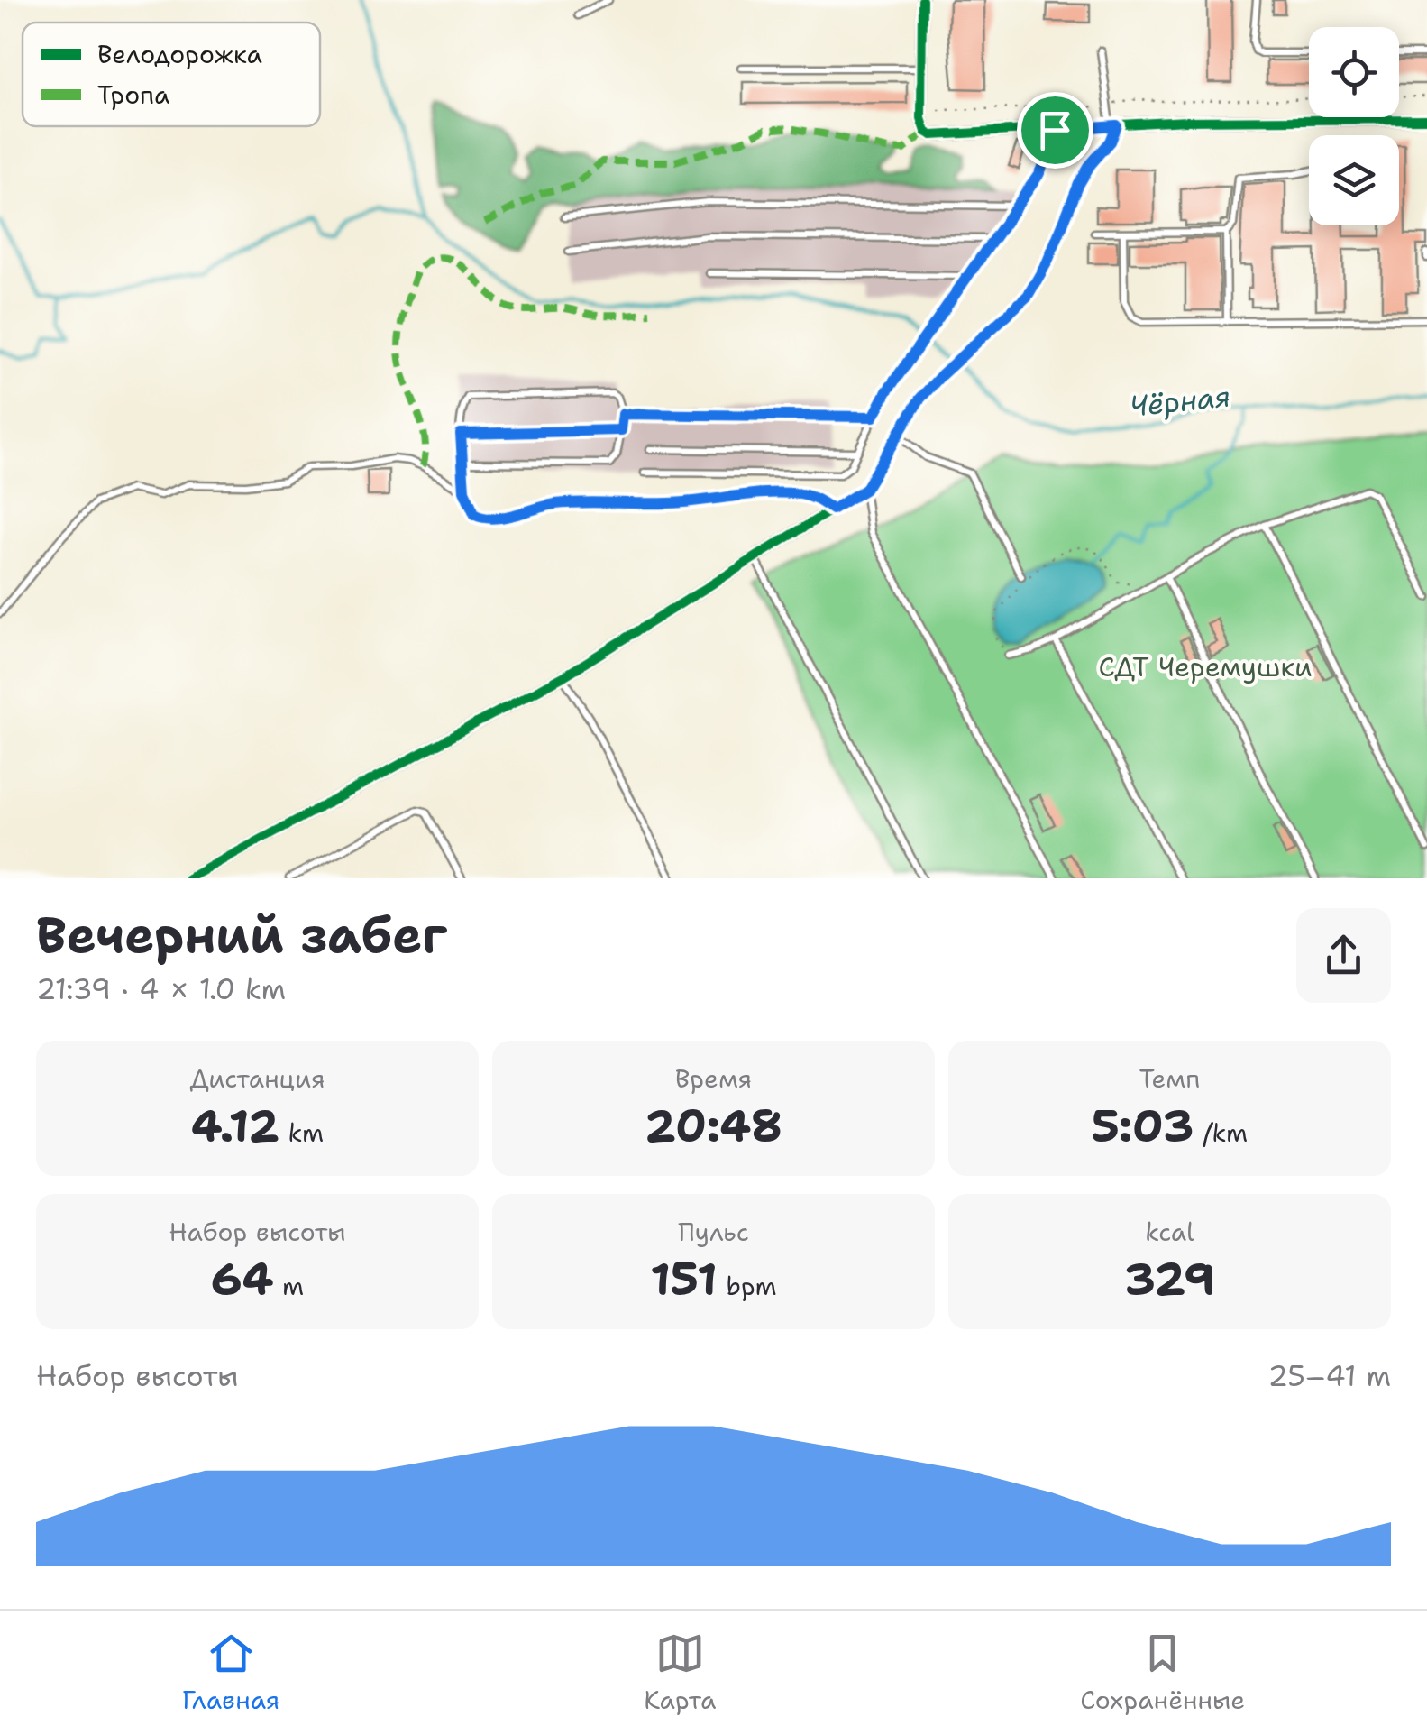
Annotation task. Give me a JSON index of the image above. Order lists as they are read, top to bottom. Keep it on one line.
{"water":["Чёрная"],"parks":["СДТ Черемушки"],"legend":["Велодорожка","Тропа"],"page":{"heading":["Вечерний забег","21:39 · 4 × 1.0 km"],"stats":[["Дистанция","4.12 km"],["Время","20:48"],["Темп","5:03 /km"],["Набор высоты","64 m"],["Пульс","151 bpm"],["kcal","329"]],"chart":["Набор высоты","25–41 m"],"tabs":["Главная","Карта","Сохранённые"]}}
